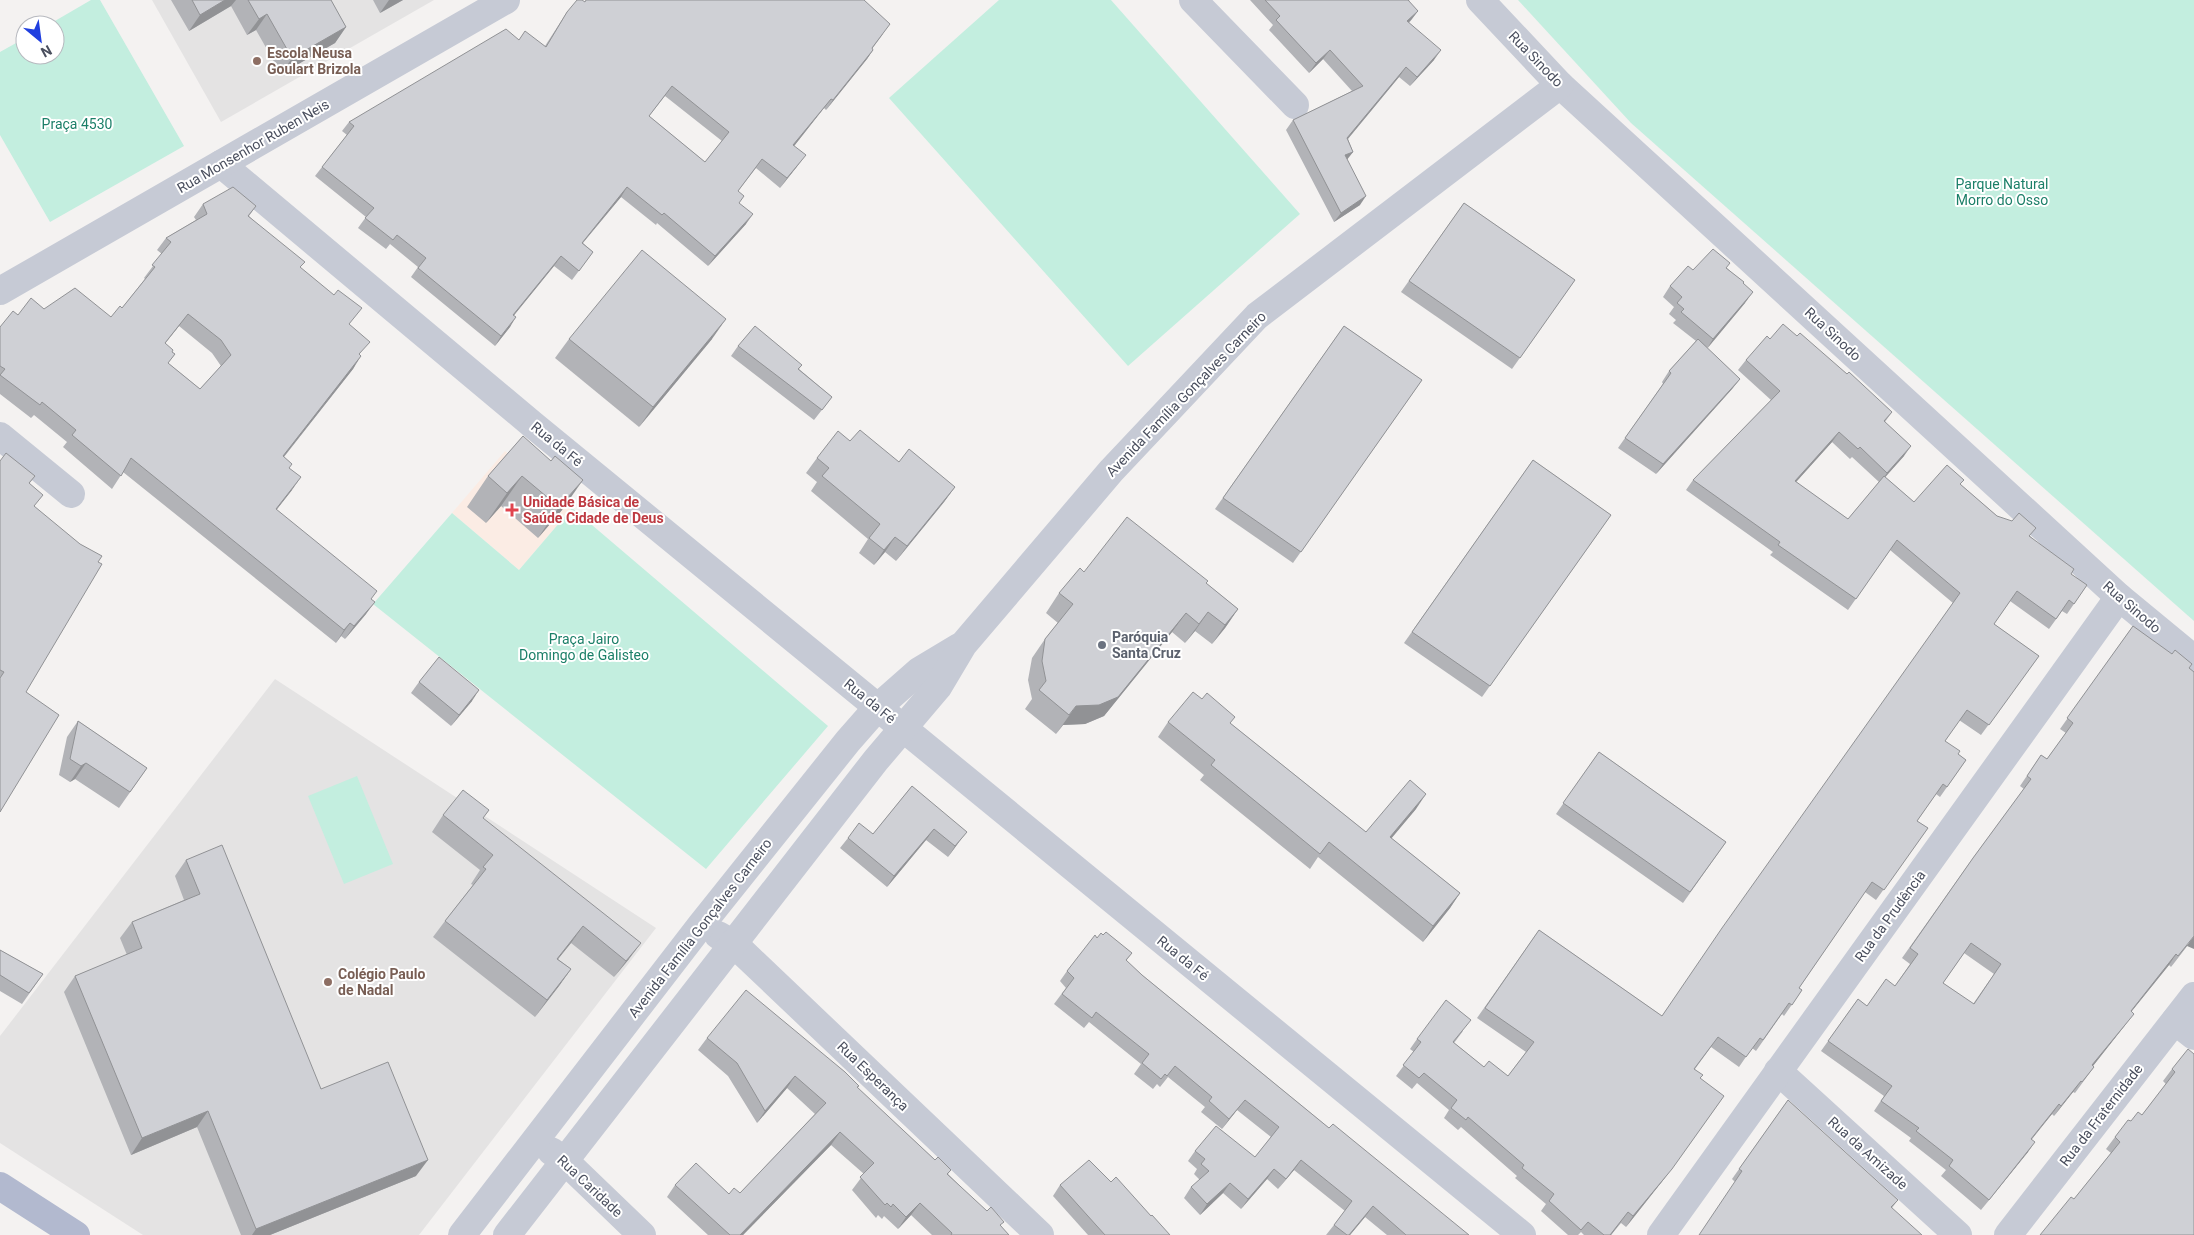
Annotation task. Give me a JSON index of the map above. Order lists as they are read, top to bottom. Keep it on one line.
{"streets":{"street":["Rua Sinodo","Rua Monsenhor Ruben Neis","Avenida Família Gonçalves Carneiro","Rua da Fé","Rua da Prudência","Rua Esperança","Rua da Fraternidade","Rua da Amizade","Rua Caridade"]},"crossings":[["Rua Sinodo","Avenida Família Gonçalves Carneiro"],["Rua Sinodo","Rua da Prudência"],["Rua Monsenhor Ruben Neis","Rua da Fé"],["Avenida Família Gonçalves Carneiro","Rua da Fé"],["Avenida Família Gonçalves Carneiro","Rua Esperança"],["Avenida Família Gonçalves Carneiro","Rua Caridade"],["Rua da Prudência","Rua da Amizade"]],"parks":["Praça 4530","Parque Natural Morro do Osso","Praça Jairo Domingo de Galisteo"],"places":{"other":["Escola Neusa Goulart Brizola","Paróquia Santa Cruz","Colégio Paulo de Nadal"],"health":["Unidade Básica de Saúde Cidade de Deus"]},"north":"bottom right"}
